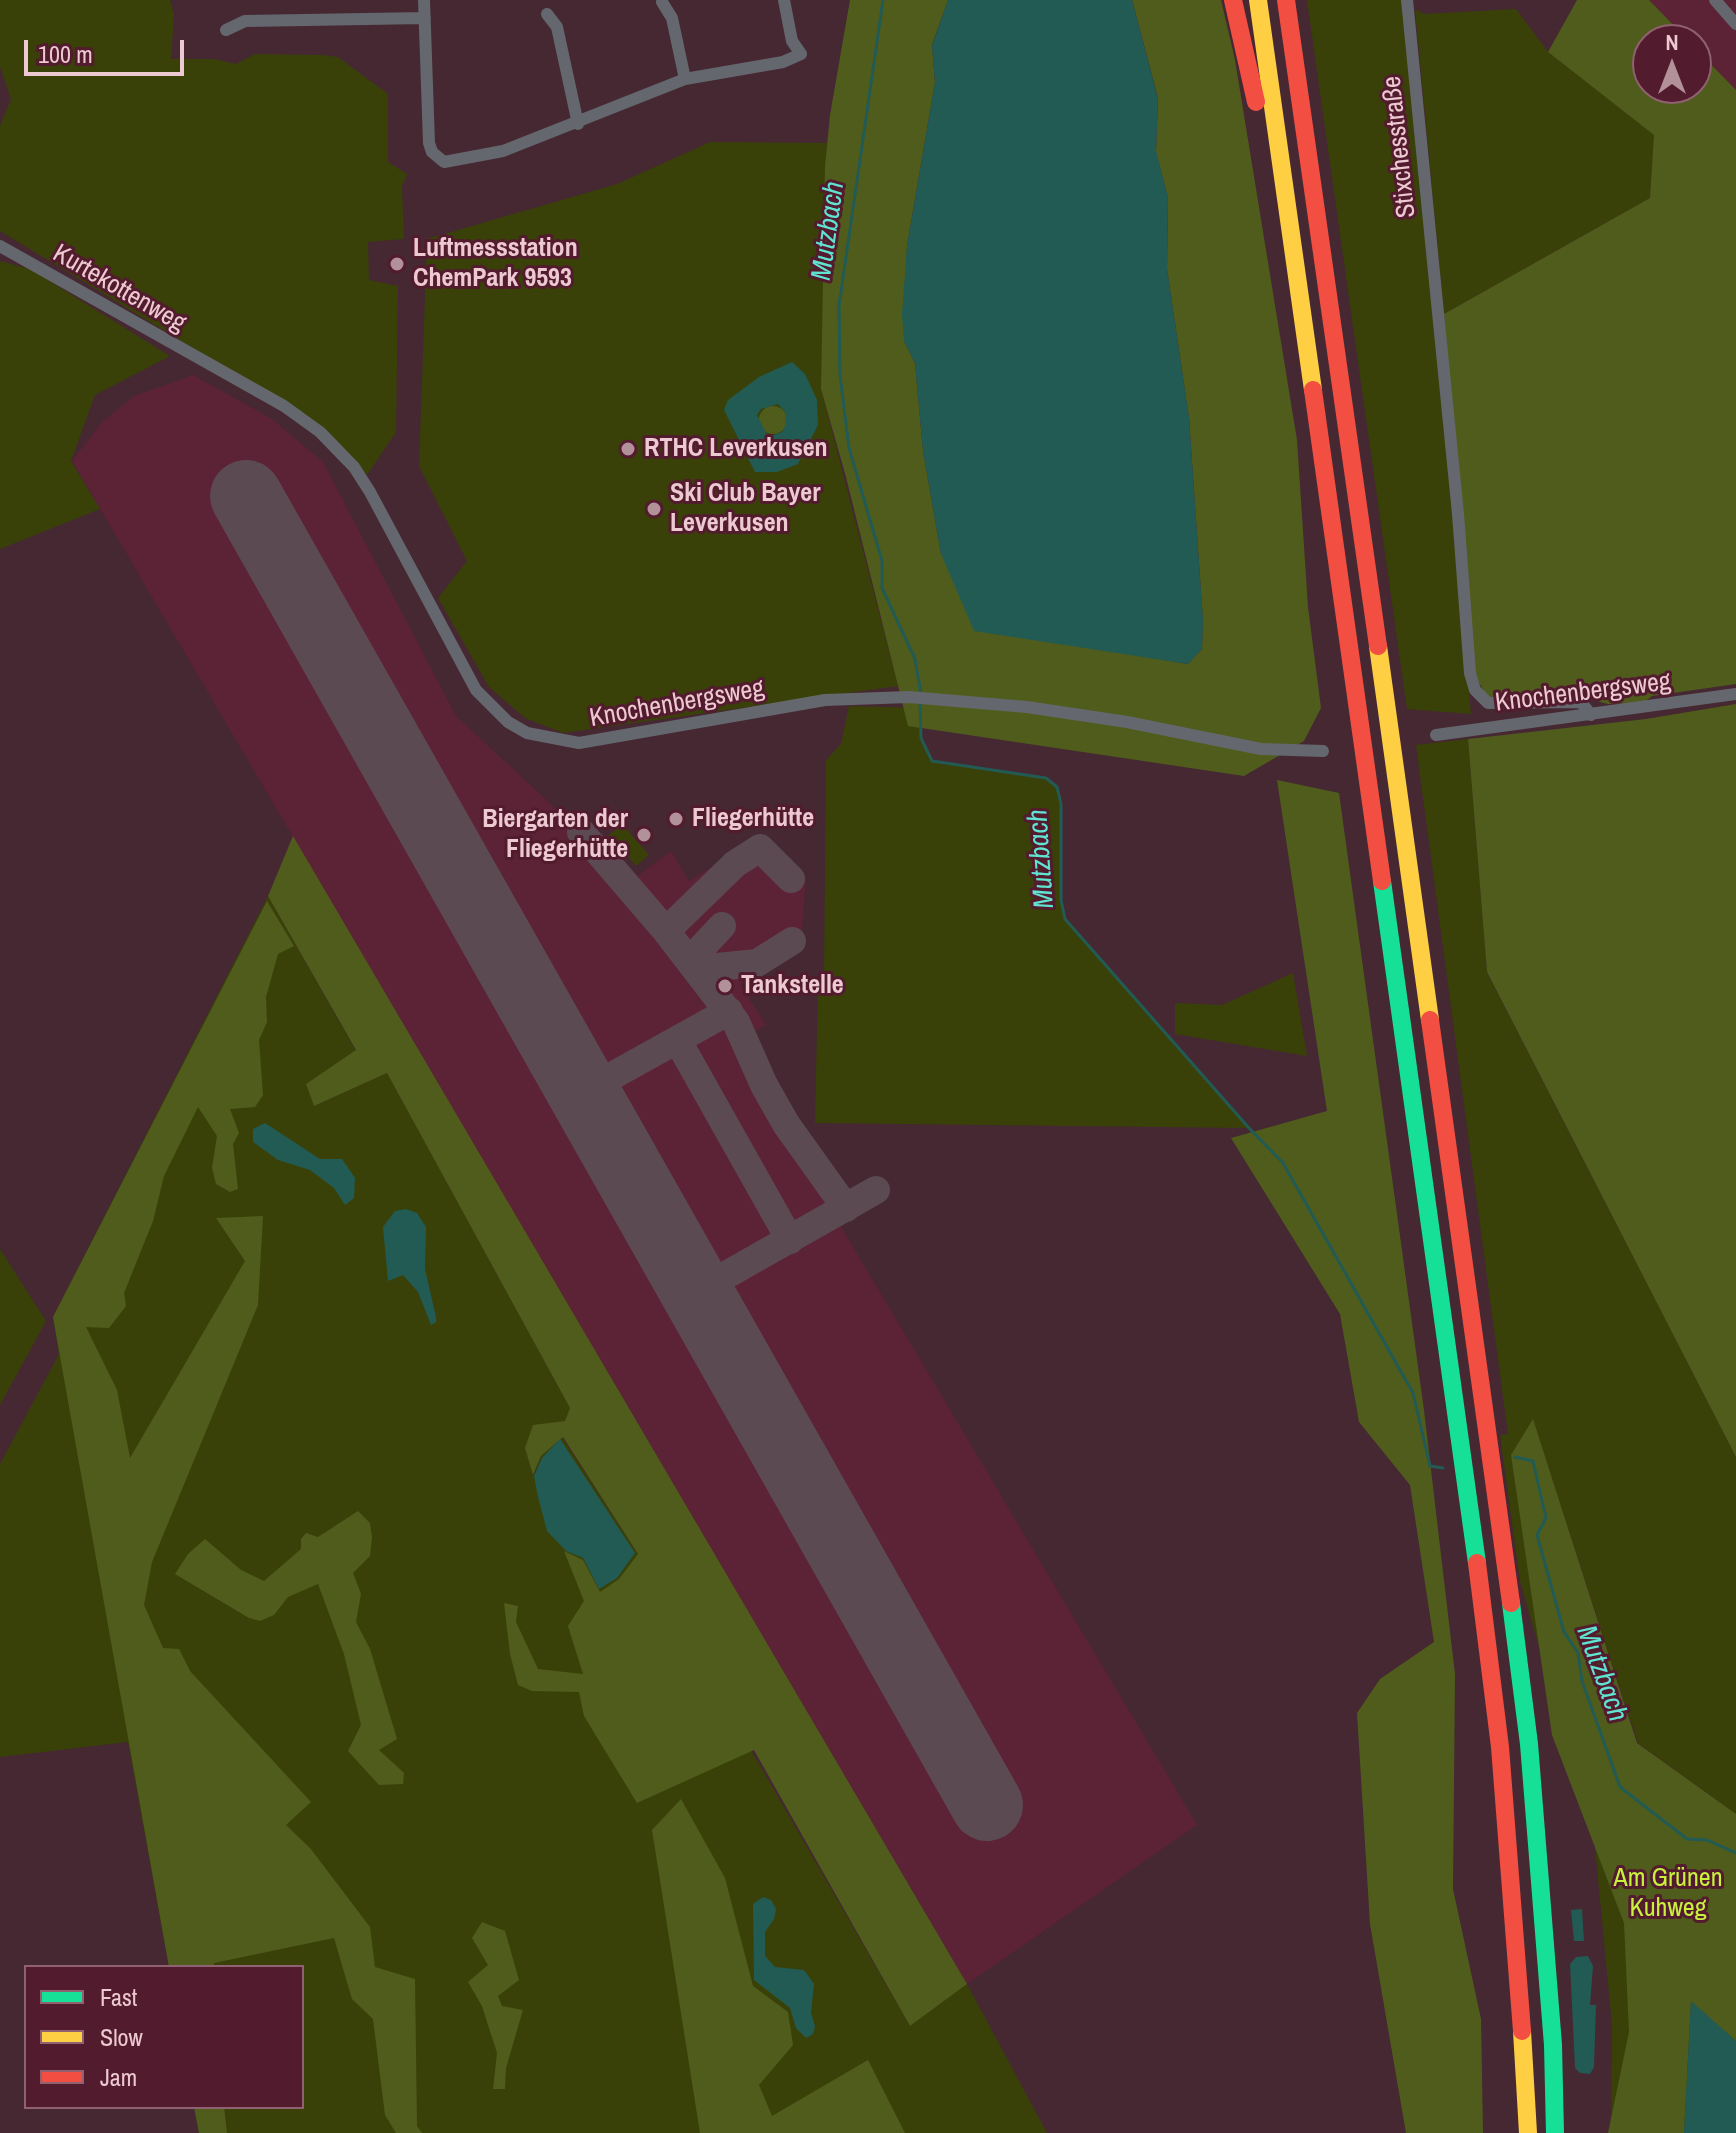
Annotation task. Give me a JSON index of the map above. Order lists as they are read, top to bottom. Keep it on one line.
{"streets":{"street":["Stixchesstraße","Kurtekottenweg","Knochenbergsweg"]},"crossings":[["Stixchesstraße","Knochenbergsweg"],["Kurtekottenweg","Knochenbergsweg"]],"water":["Mutzbach"],"parks":["Am Grünen Kuhweg"],"places":["Luftmessstation ChemPark 9593","RTHC Leverkusen","Ski Club Bayer Leverkusen","Fliegerhütte","Biergarten der Fliegerhütte","Tankstelle"],"legend":["Fast","Slow","Jam"],"scale_bar":"100 m","north":"top"}
